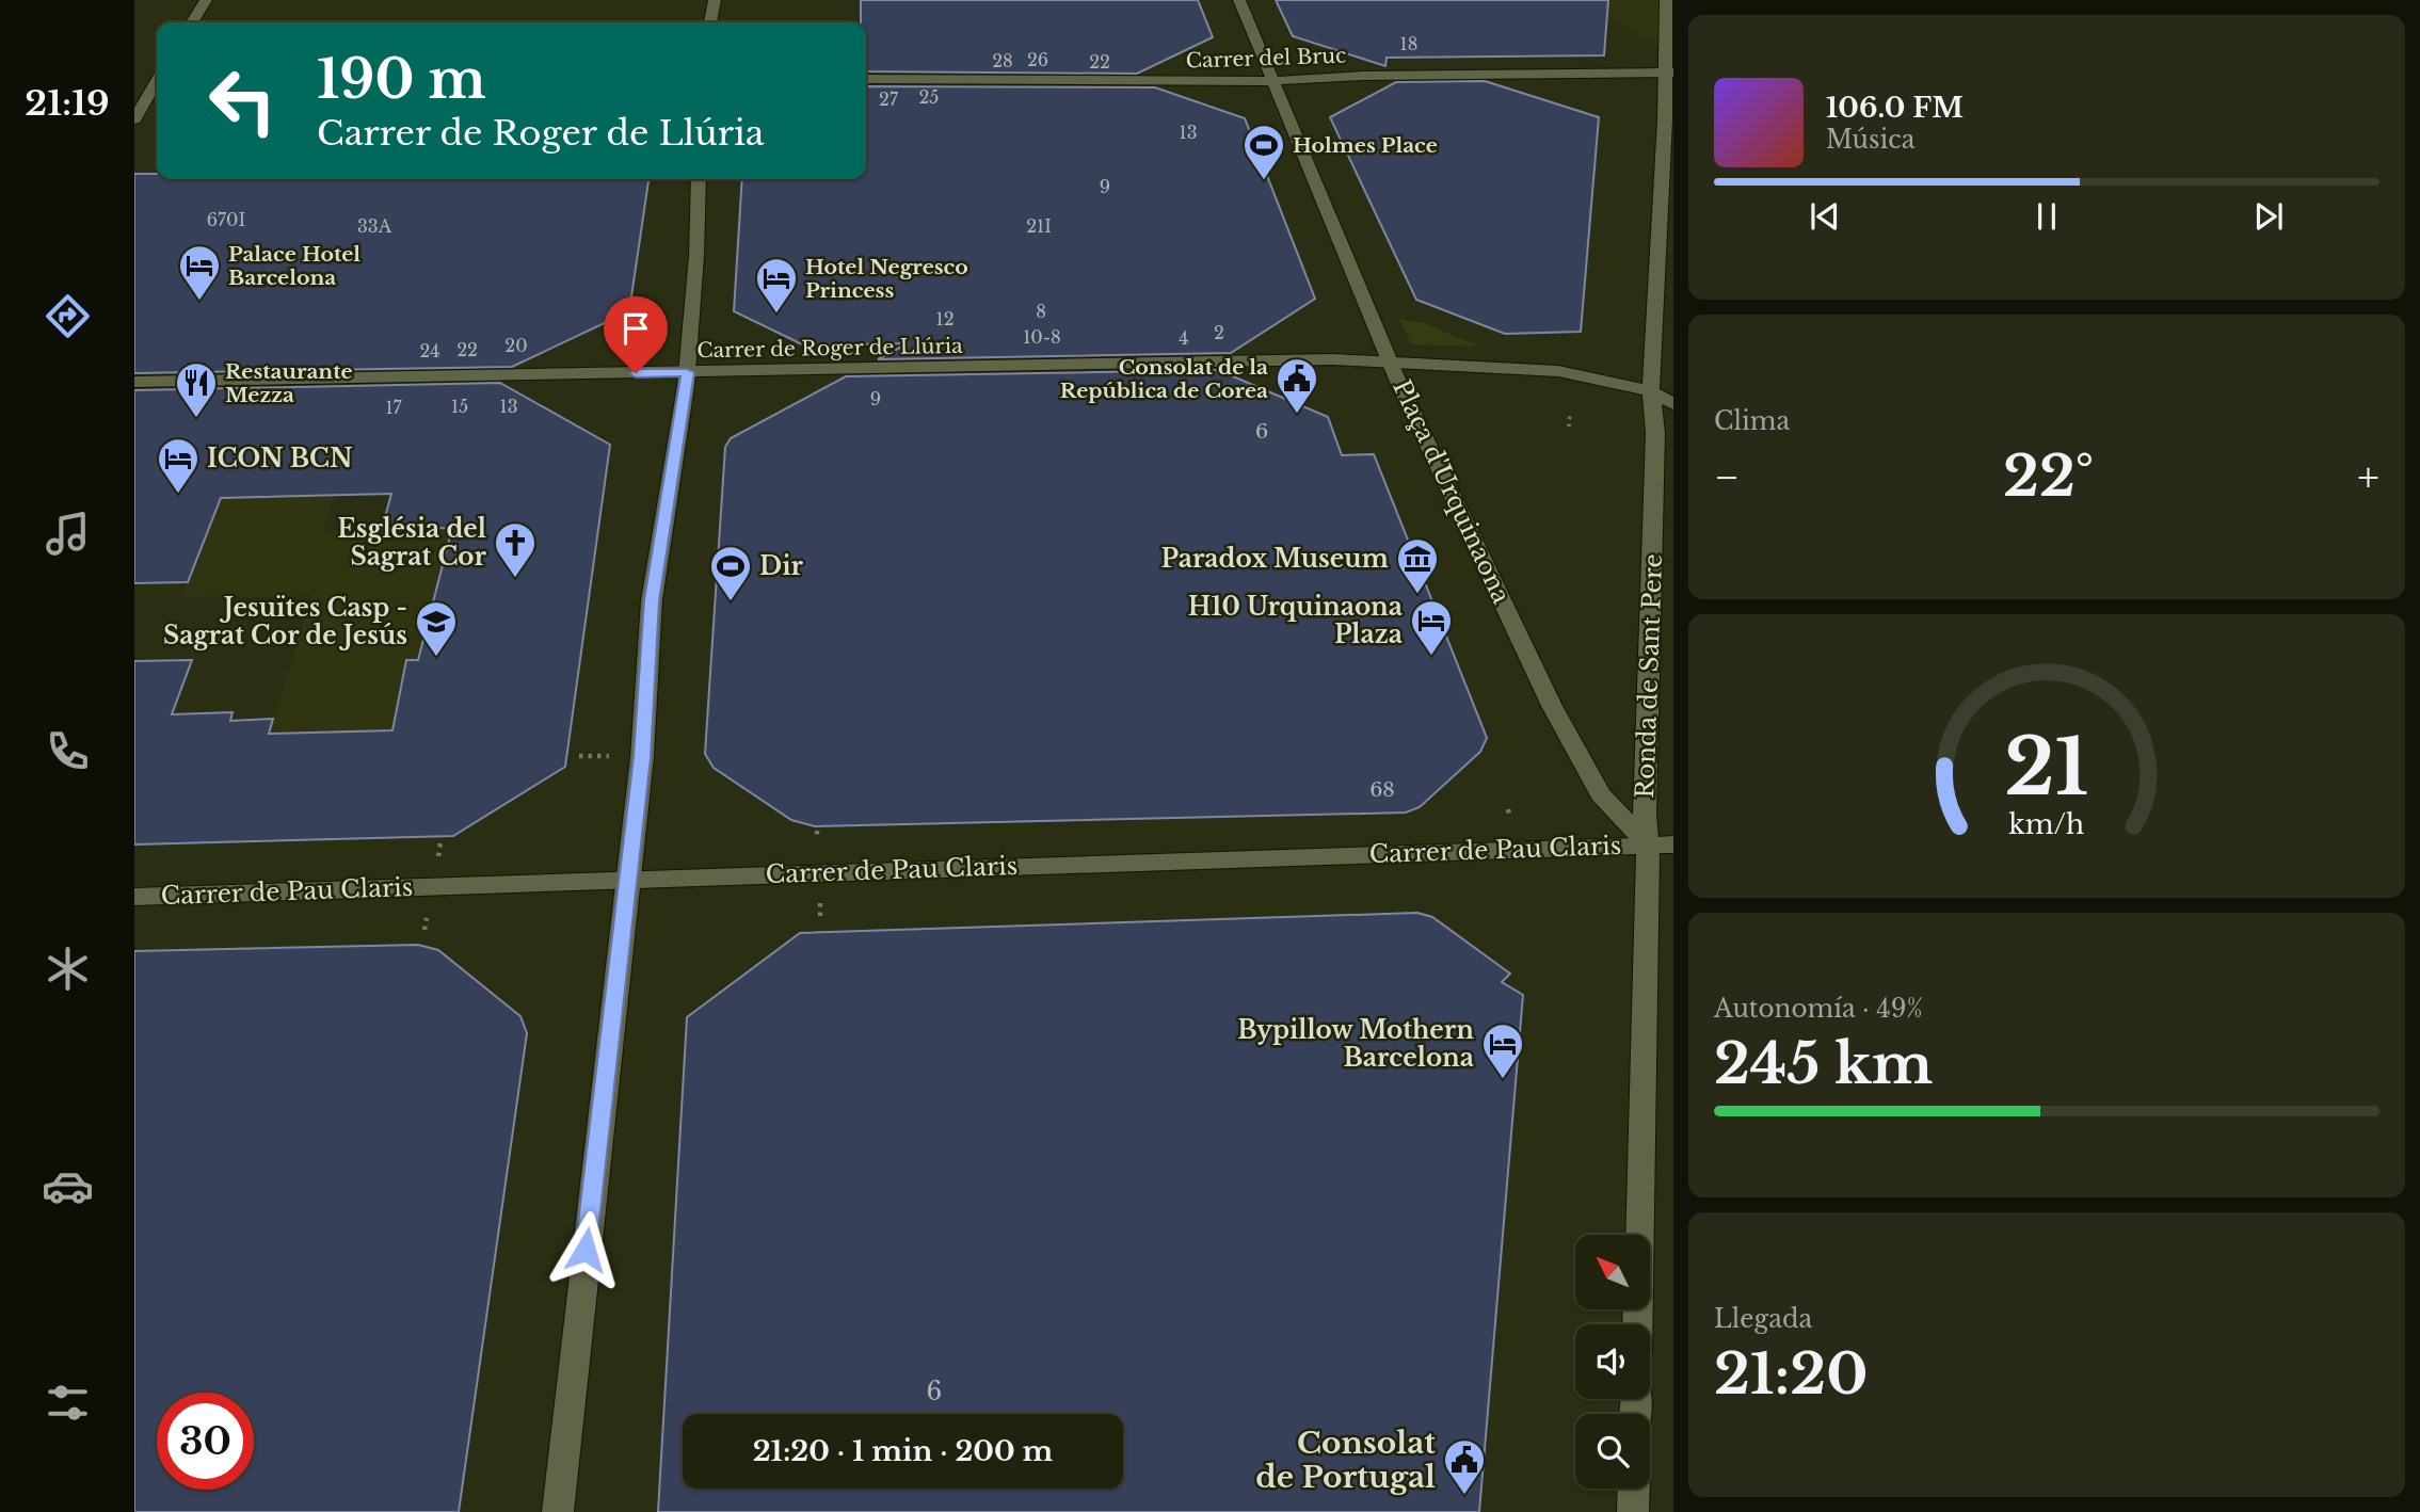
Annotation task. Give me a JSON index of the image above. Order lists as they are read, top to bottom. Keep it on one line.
{"streets":{"main road":["Carrer del Bruc","Carrer de Roger de Llúria","Plaça d'Urquinaona","Ronda de Sant Pere","Carrer de Pau Claris"]},"crossings":[["Carrer del Bruc","Ronda de Sant Pere"],["Carrer de Roger de Llúria","Plaça d'Urquinaona"],["Plaça d'Urquinaona","Ronda de Sant Pere"],["Plaça d'Urquinaona","Carrer de Pau Claris"],["Ronda de Sant Pere","Carrer de Pau Claris"]],"places":{"sports":["Holmes Place","Dir"],"hotel":["Palace Hotel Barcelona","Hotel Negresco Princess","ICON BCN","H10 Urquinaona Plaza","Bypillow Mothern Barcelona"],"public building":["Consolat de la República de Corea","Consolat de Portugal"],"restaurant":["Restaurante Mezza"],"church":["Església del Sagrat Cor"],"museum":["Paradox Museum"],"school or university":["Jesuïtes Casp - Sagrat Cor de Jesús"]},"house_numbers":["18","26","28","22","25","27","13","9","670I","33A","21I","8","12","2","10-8","4","20","22","24","9","15","13","17","6","68","6"],"north":"top left","page":{"tabs":"21:19","turn":["190 m","Carrer de Roger de Llúria"],"song":["106.0 FM","Música"],"tile":["Clima",["Autonomía · 49%","245 km"],["Llegada","21:20"]],"heat":["−","22°","+"],"limit":"30","trip":"21:20 · 1 min · 200 m","gauge":["21","km/h"]}}
